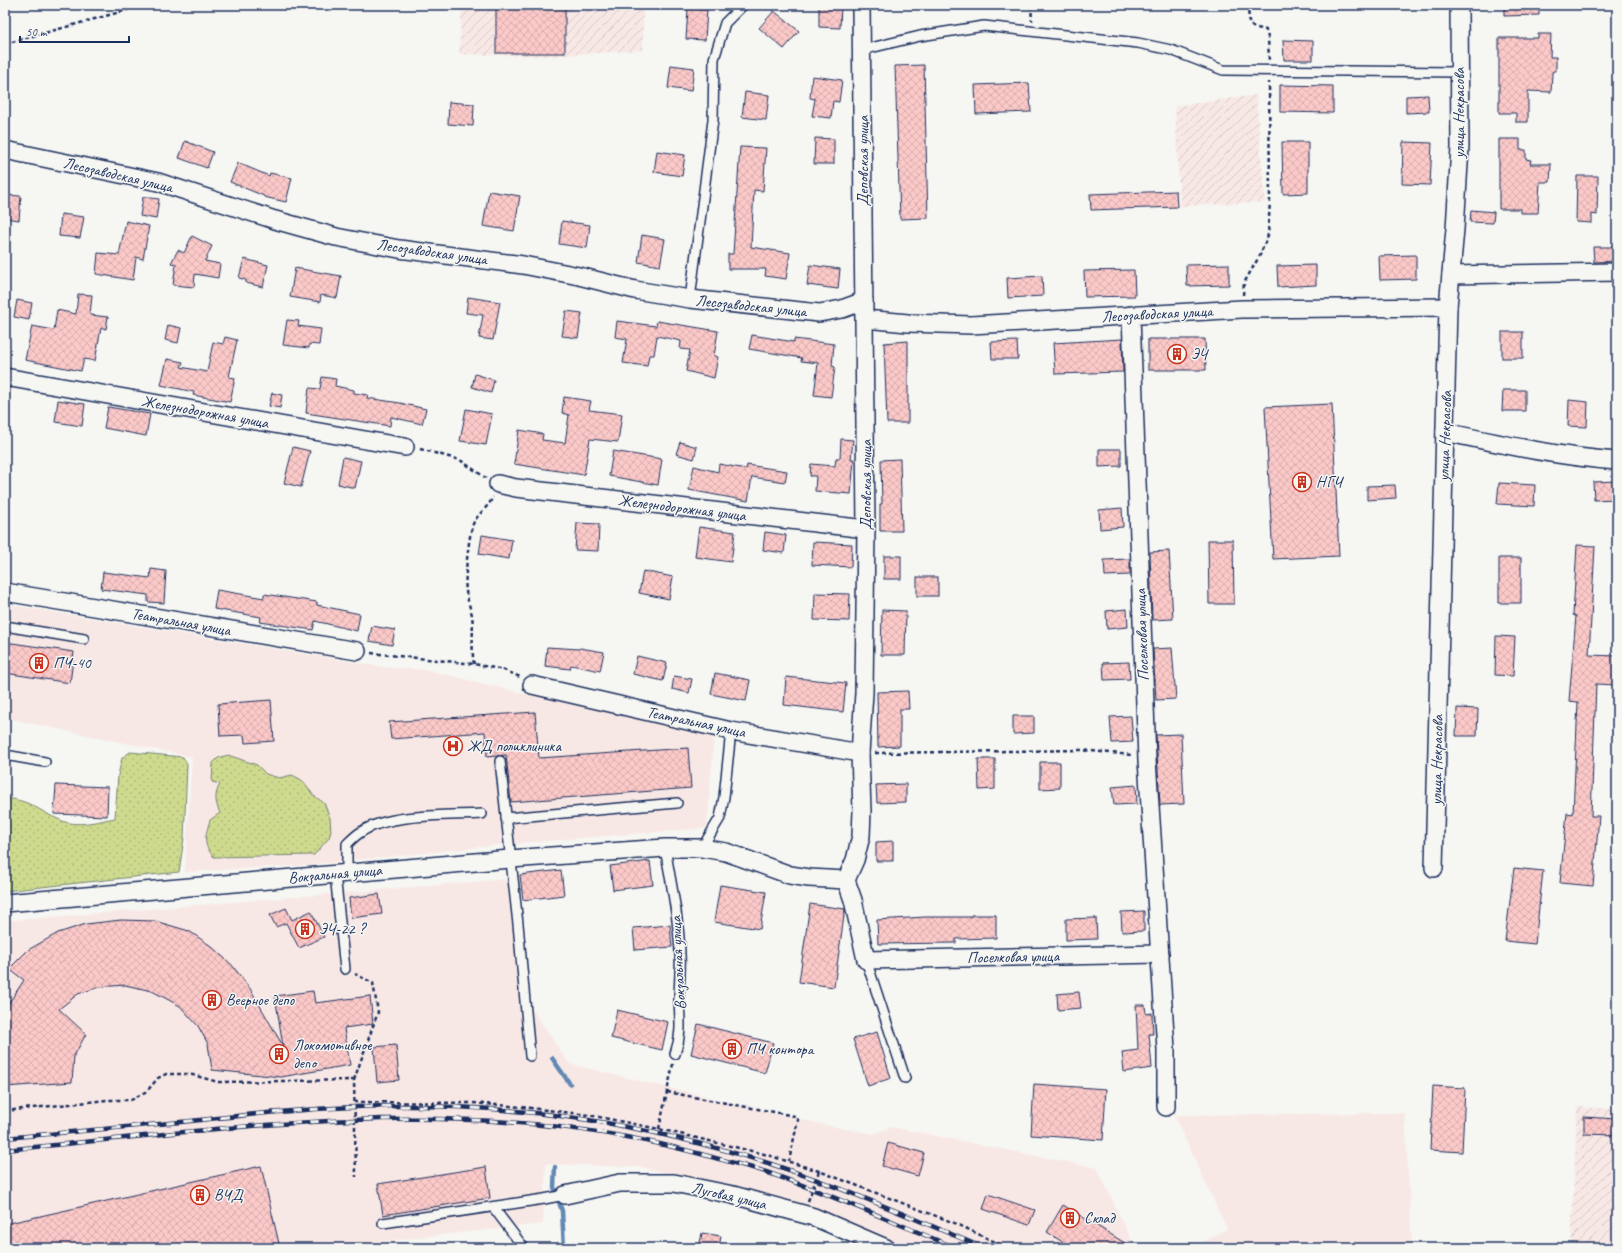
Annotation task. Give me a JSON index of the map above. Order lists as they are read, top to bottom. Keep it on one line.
{"streets":{"street":["улица Некрасова","Деповская улица","Лесозаводская улица","Железнодорожная улица","Театральная улица","Поселковая улица","Вокзальная улица","Луговая улица"]},"crossings":[["улица Некрасова","Лесозаводская улица"],["Деповская улица","Лесозаводская улица"],["Деповская улица","Железнодорожная улица"],["Деповская улица","Театральная улица"],["Деповская улица","Вокзальная улица"],["Лесозаводская улица","Поселковая улица"]],"places":{"building":["ЭЧ","НГЧ","ПЧ-40","ЭЧ-22 ?","Веерное депо","ПЧ контора","Локомотивное депо","ВЧД","Склад"],"hospital":["ЖД поликлиника"]},"scale_bar":"50 m"}
